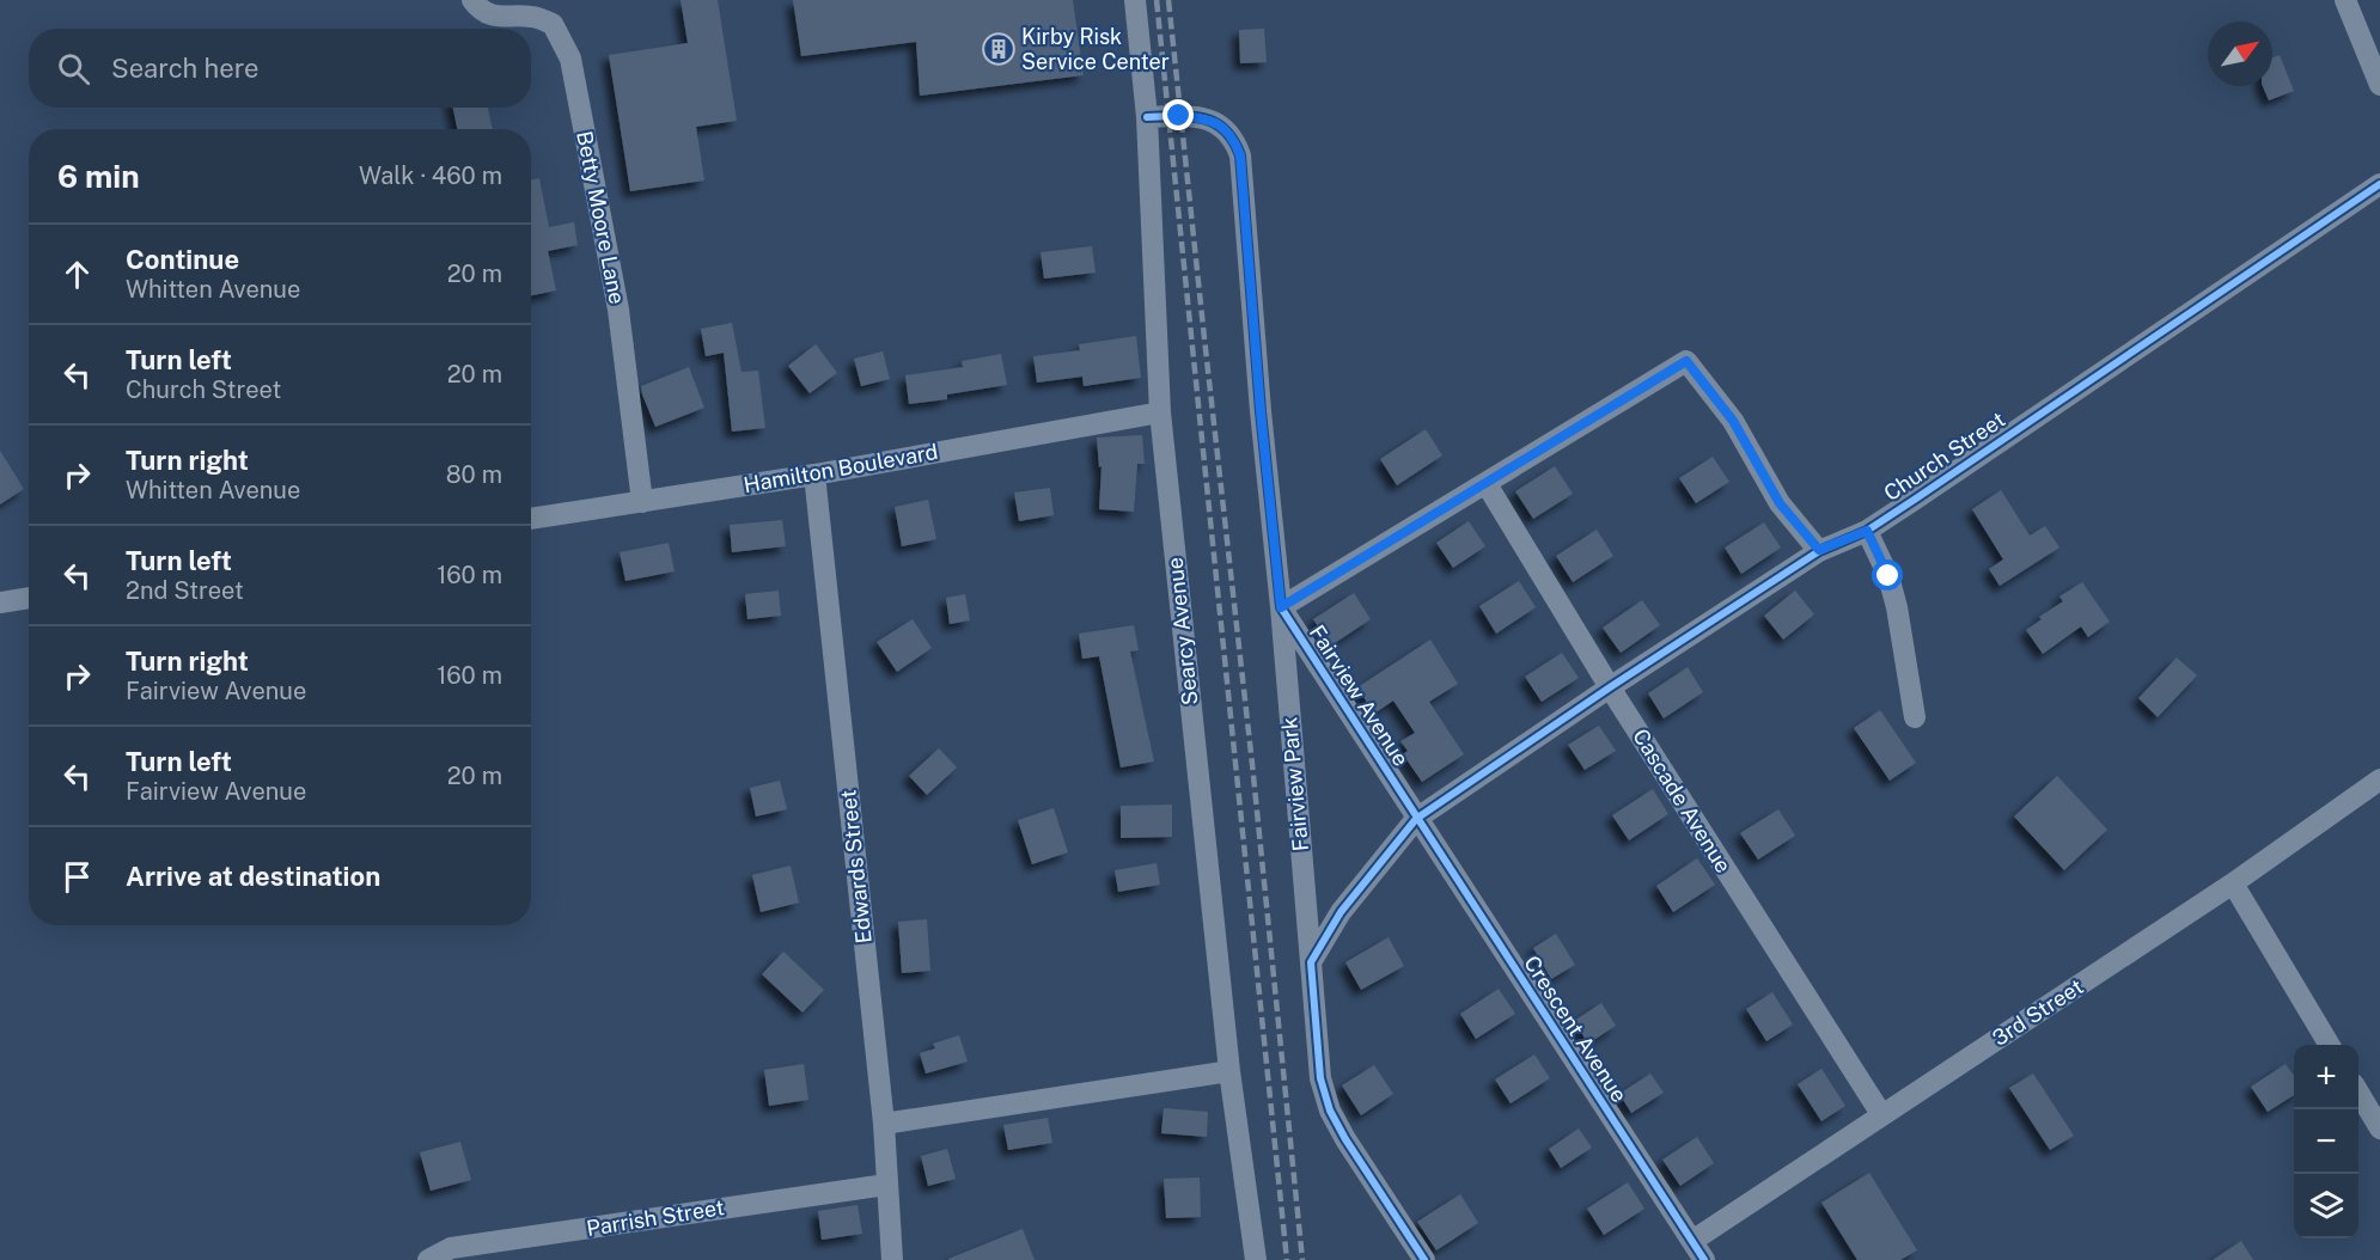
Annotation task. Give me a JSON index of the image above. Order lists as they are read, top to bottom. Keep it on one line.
{"streets":{"street":["Betty Moore Lane","Church Street","Hamilton Boulevard","Searcy Avenue","Fairview Avenue","Fairview Park","Cascade Avenue","Edwards Street","3rd Street","Crescent Avenue","Parrish Street"]},"crossings":[["Betty Moore Lane","Hamilton Boulevard"],["Church Street","Fairview Avenue"],["Church Street","Cascade Avenue"],["Church Street","Crescent Avenue"],["Hamilton Boulevard","Searcy Avenue"],["Hamilton Boulevard","Edwards Street"],["Searcy Avenue","Fairview Avenue"],["Fairview Avenue","Fairview Park"],["Fairview Avenue","Crescent Avenue"],["Cascade Avenue","3rd Street"],["Edwards Street","Parrish Street"],["3rd Street","Crescent Avenue"]],"places":{"building":["Kirby Risk Service Center"]},"north":"top right","page":{"search":"Search here","heading":["6 min","Walk · 460 m"],"list":[["Continue","Whitten Avenue","20 m"],["Turn left","Church Street","20 m"],["Turn right","Whitten Avenue","80 m"],["Turn left","2nd Street","160 m"],["Turn right","Fairview Avenue","160 m"],["Turn left","Fairview Avenue","20 m"],"Arrive at destination"],"map_buttons":["+","−"]}}
